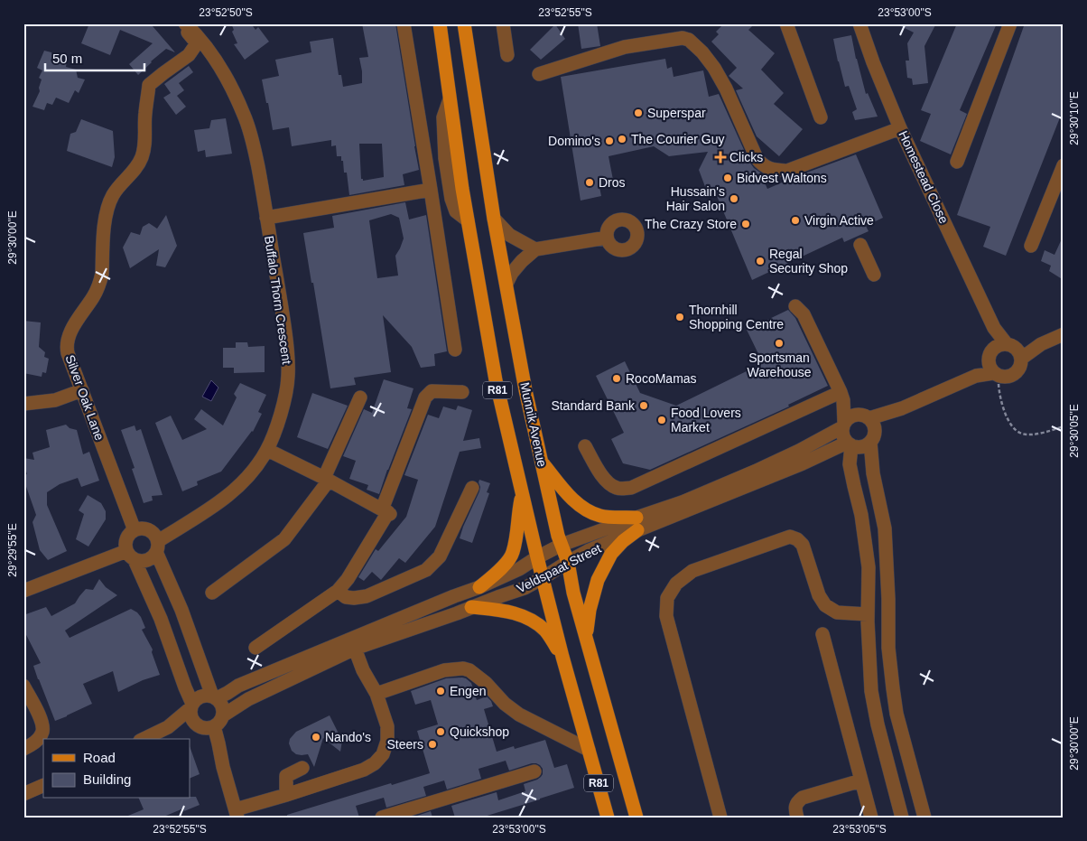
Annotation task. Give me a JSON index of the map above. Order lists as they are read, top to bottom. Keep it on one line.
{"streets":{"main road":["R81","Munnik Avenue"],"street":["Homestead Close","Buffalo Thorn Crescent","Silver Oak Lane","Veldspaat Street"]},"crossings":[["Buffalo Thorn Crescent","Silver Oak Lane"],["R81","Veldspaat Street"],["Munnik Avenue","Veldspaat Street"]],"places":{"other":["Superspar","The Courier Guy","Domino's","Bidvest Waltons","Dros","Hussain's Hair Salon","Virgin Active","The Crazy Store","Regal Security Shop","Thornhill Shopping Centre","Sportsman Warehouse","RocoMamas","Standard Bank","Food Lovers Market","Engen","Quickshop","Nando's","Steers"],"health":["Clicks"]},"legend":["Road","Building"],"scale_bar":"50 m","coordinates":["23°52'50\"S","23°52'55\"S","23°53'00\"S","29°30'10\"E","29°30'00\"E","29°30'05\"E","29°29'55\"E","23°53'05\"S"]}
